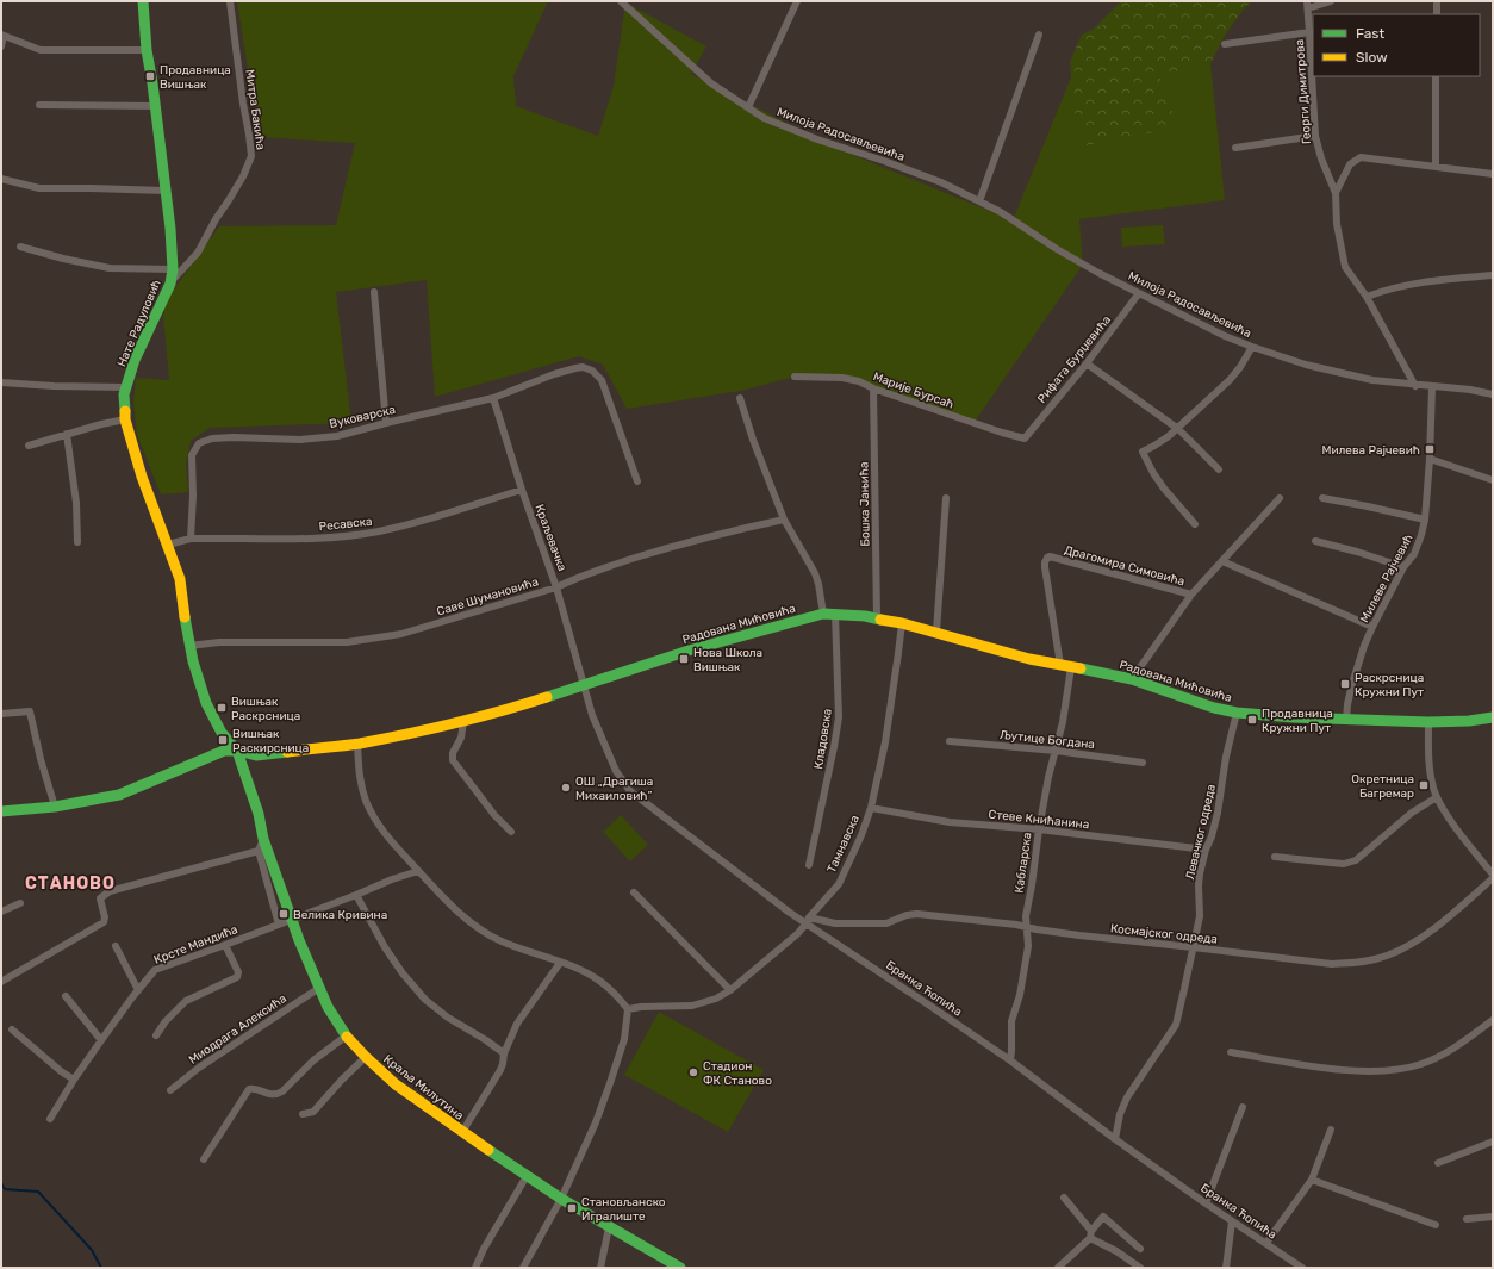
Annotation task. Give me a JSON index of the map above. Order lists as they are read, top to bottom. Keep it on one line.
{"streets":{"street":["Георги Димитрова","Митра Бакића","Милоја Радосављевића","Нате Радуловић","Рифата Бурџевића","Марије Бурсаћ","Вуковарска","Бошка Јањића","Ресавска","Краљевачка","Драгомира Симовића","Милеве Рајчевић","Саве Шумановића","Радована Мићовића","Кладовска","Љутице Богдана","Стеве Книћанина","Левачког одреда","Тамнавска","Кабларска","Космајског одреда","Крсте Мандића","Бранка Ћопића","Миодрага Алексића","Краља Милутина"]},"crossings":[["Георги Димитрова","Милоја Радосављевића"],["Митра Бакића","Нате Радуловић"],["Милоја Радосављевића","Рифата Бурџевића"],["Милоја Радосављевића","Милеве Рајчевић"],["Нате Радуловић","Ресавска"],["Нате Радуловић","Саве Шумановића"],["Нате Радуловић","Радована Мићовића"],["Нате Радуловић","Краља Милутина"],["Рифата Бурџевића","Марије Бурсаћ"],["Марије Бурсаћ","Бошка Јањића"],["Вуковарска","Ресавска"],["Вуковарска","Краљевачка"],["Бошка Јањића","Радована Мићовића"],["Ресавска","Краљевачка"],["Краљевачка","Саве Шумановића"],["Краљевачка","Радована Мићовића"],["Краљевачка","Бранка Ћопића"],["Драгомира Симовића","Радована Мићовића"],["Драгомира Симовића","Кабларска"],["Милеве Рајчевић","Радована Мићовића"],["Радована Мићовића","Кладовска"],["Радована Мићовића","Левачког одреда"],["Радована Мићовића","Тамнавска"],["Радована Мићовића","Кабларска"],["Радована Мићовића","Бранка Ћопића"],["Радована Мићовића","Краља Милутина"],["Љутице Богдана","Кабларска"],["Стеве Книћанина","Левачког одреда"],["Стеве Книћанина","Тамнавска"],["Стеве Книћанина","Кабларска"],["Левачког одреда","Космајског одреда"],["Левачког одреда","Бранка Ћопића"],["Тамнавска","Космајског одреда"],["Тамнавска","Бранка Ћопића"],["Кабларска","Космајског одреда"],["Кабларска","Бранка Ћопића"],["Космајског одреда","Бранка Ћопића"],["Крсте Мандића","Краља Милутина"],["Миодрага Алексића","Краља Милутина"]],"districts":["СТАНОВО"],"places":{"transit":["Продавница Вишњак","Милева Рајчевић","Нова Школа Вишњак","Раскрсница Кружни Пут","Вишњак Раскрсница","Продавница Кружни Пут","Вишњак Раскирсница","Окретница Багремар","Велика Кривина","Становљанско Игралиште"],"other":["ОШ „Драгиша Михаиловић”","Стадион ФК Станово"]},"legend":["Fast","Slow"]}
